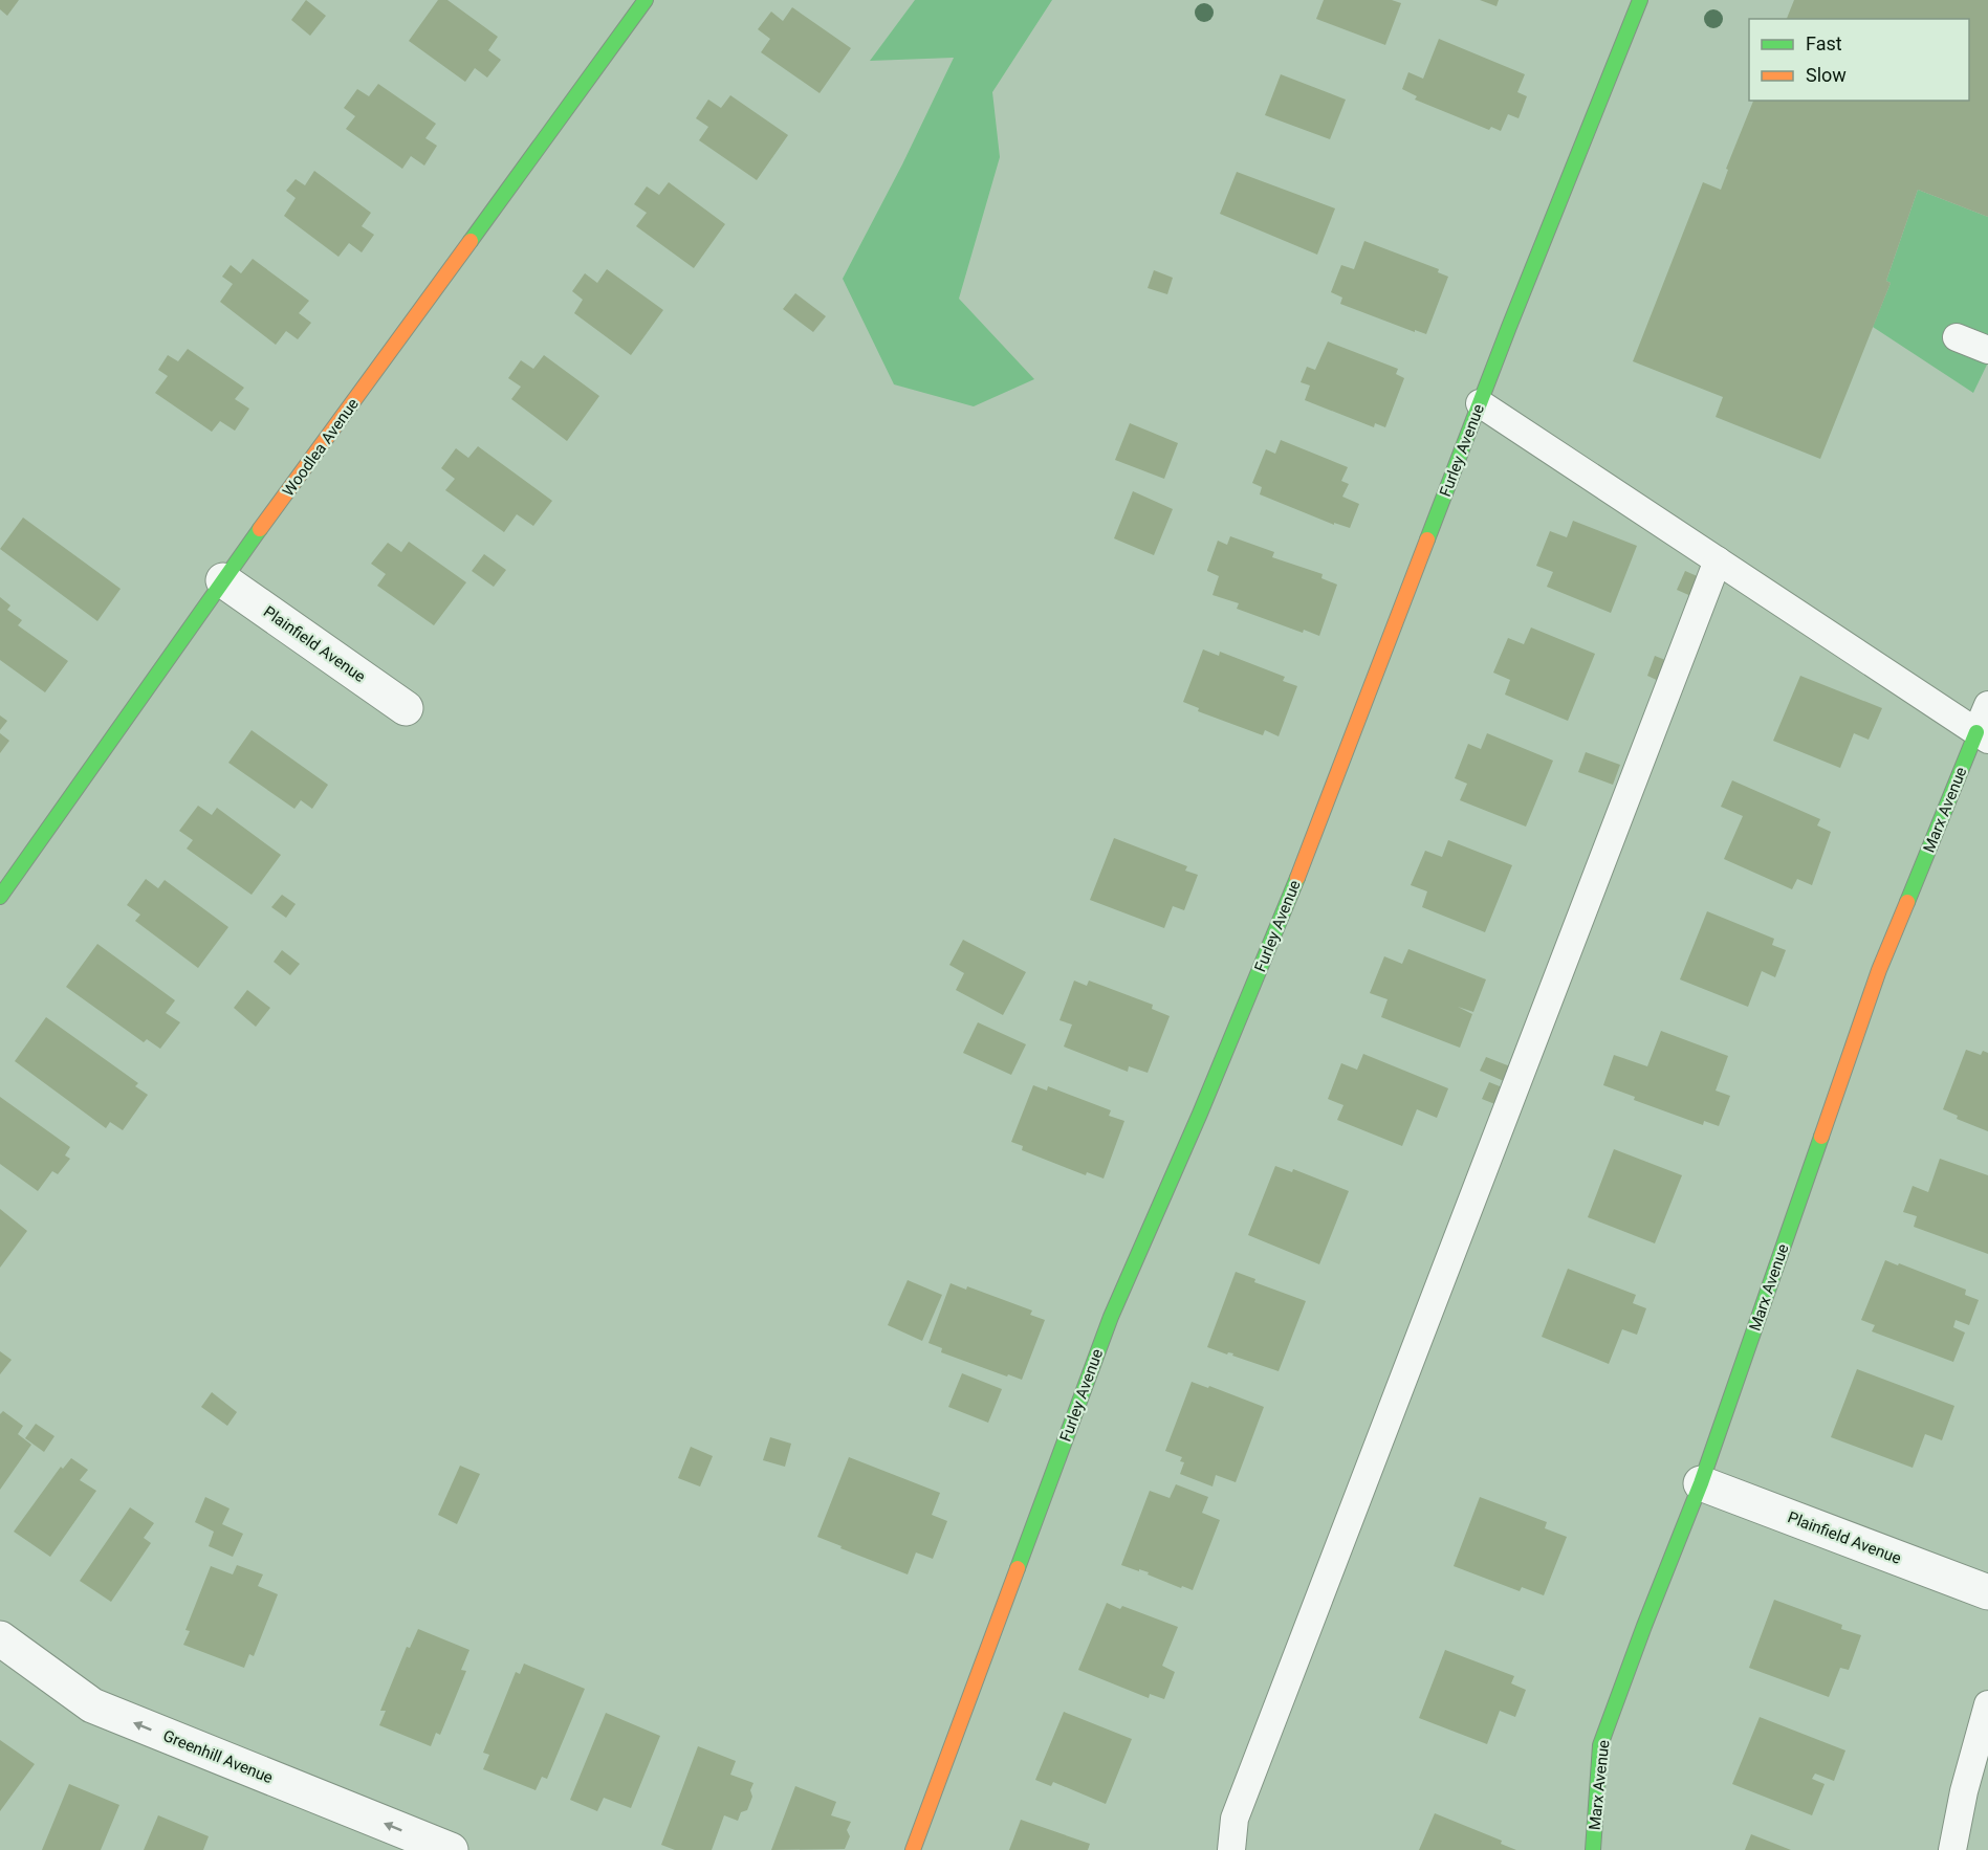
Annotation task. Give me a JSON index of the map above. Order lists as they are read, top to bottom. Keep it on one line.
{"streets":{"street":["Woodlea Avenue","Furley Avenue","Plainfield Avenue","Marx Avenue","Greenhill Avenue"]},"crossings":[["Woodlea Avenue","Plainfield Avenue"],["Plainfield Avenue","Marx Avenue"]],"one_way":["Greenhill Avenue"],"legend":["Fast","Slow"]}
